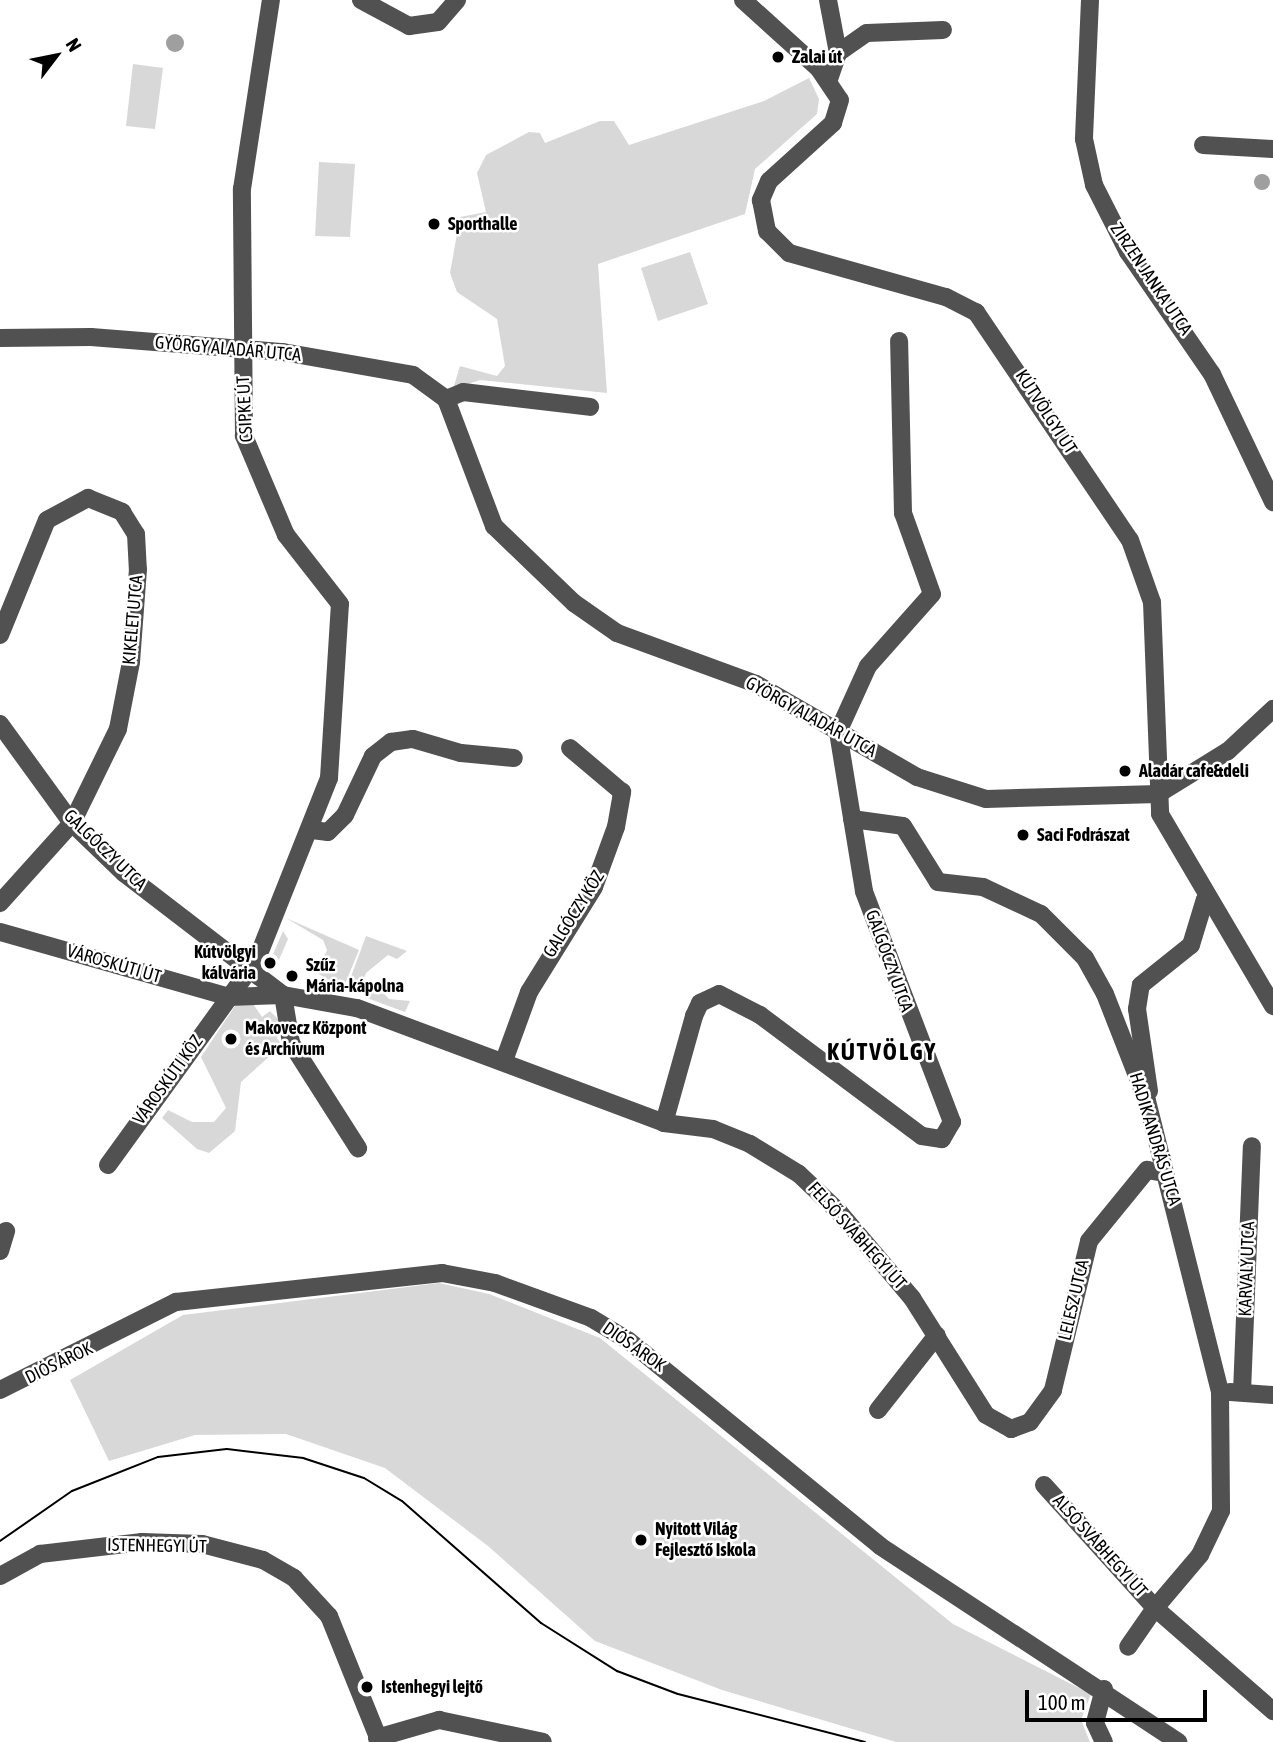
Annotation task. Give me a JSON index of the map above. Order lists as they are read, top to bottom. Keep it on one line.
{"streets":{"street":["ZIRZEN JANKA UTCA","GYÖRGY ALADÁR UTCA","CSIPKE ÚT","KÚTVÖLGYI ÚT","KIKELET UTCA","GALGÓCZY UTCA","GALGÓCZY KÖZ","VÁROSKÚTI ÚT","VÁROSKÚTI KÖZ","HADIK ANDRÁS UTCA","FELSŐ SVÁBHEGYI ÚT","KARVALY UTCA","LELESZ UTCA","DIÓS ÁROK","ISTENHEGYI ÚT","ALSÓ SVÁBHEGYI ÚT"]},"crossings":[["GYÖRGY ALADÁR UTCA","CSIPKE ÚT"],["GYÖRGY ALADÁR UTCA","KÚTVÖLGYI ÚT"],["GYÖRGY ALADÁR UTCA","GALGÓCZY UTCA"],["CSIPKE ÚT","GALGÓCZY UTCA"],["CSIPKE ÚT","VÁROSKÚTI KÖZ"],["KIKELET UTCA","GALGÓCZY UTCA"],["GALGÓCZY UTCA","VÁROSKÚTI ÚT"],["GALGÓCZY UTCA","VÁROSKÚTI KÖZ"],["GALGÓCZY UTCA","HADIK ANDRÁS UTCA"],["GALGÓCZY UTCA","FELSŐ SVÁBHEGYI ÚT"],["VÁROSKÚTI ÚT","VÁROSKÚTI KÖZ"],["HADIK ANDRÁS UTCA","LELESZ UTCA"],["HADIK ANDRÁS UTCA","ALSÓ SVÁBHEGYI ÚT"],["FELSŐ SVÁBHEGYI ÚT","LELESZ UTCA"]],"districts":["KÚTVÖLGY"],"places":["Zalai út","Sporthalle","Aladár cafe&deli","Saci Fodrászat","Kútvölgyi kálvária","Szűz Mária-kápolna","Makovecz Központ és Archívum","Nyitott Világ Fejlesztő Iskola","Istenhegyi lejtő"],"scale_bar":"100 m","north":"top right"}
